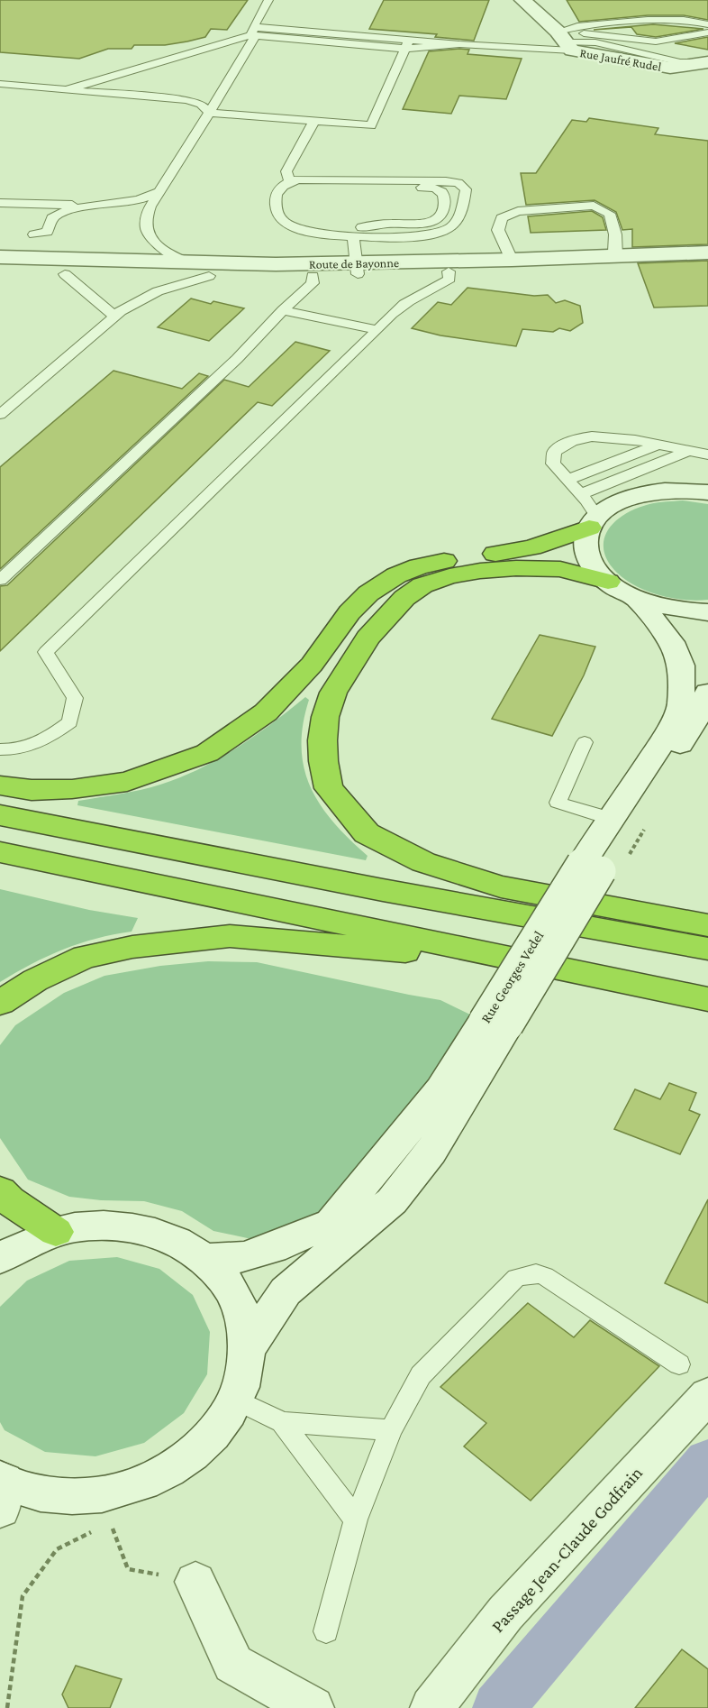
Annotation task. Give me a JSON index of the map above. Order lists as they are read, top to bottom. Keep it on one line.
{"streets":{"street":["Rue Jaufré Rudel","Route de Bayonne","Rue Georges Vedel","Passage Jean-Claude Godfrain"]}}
